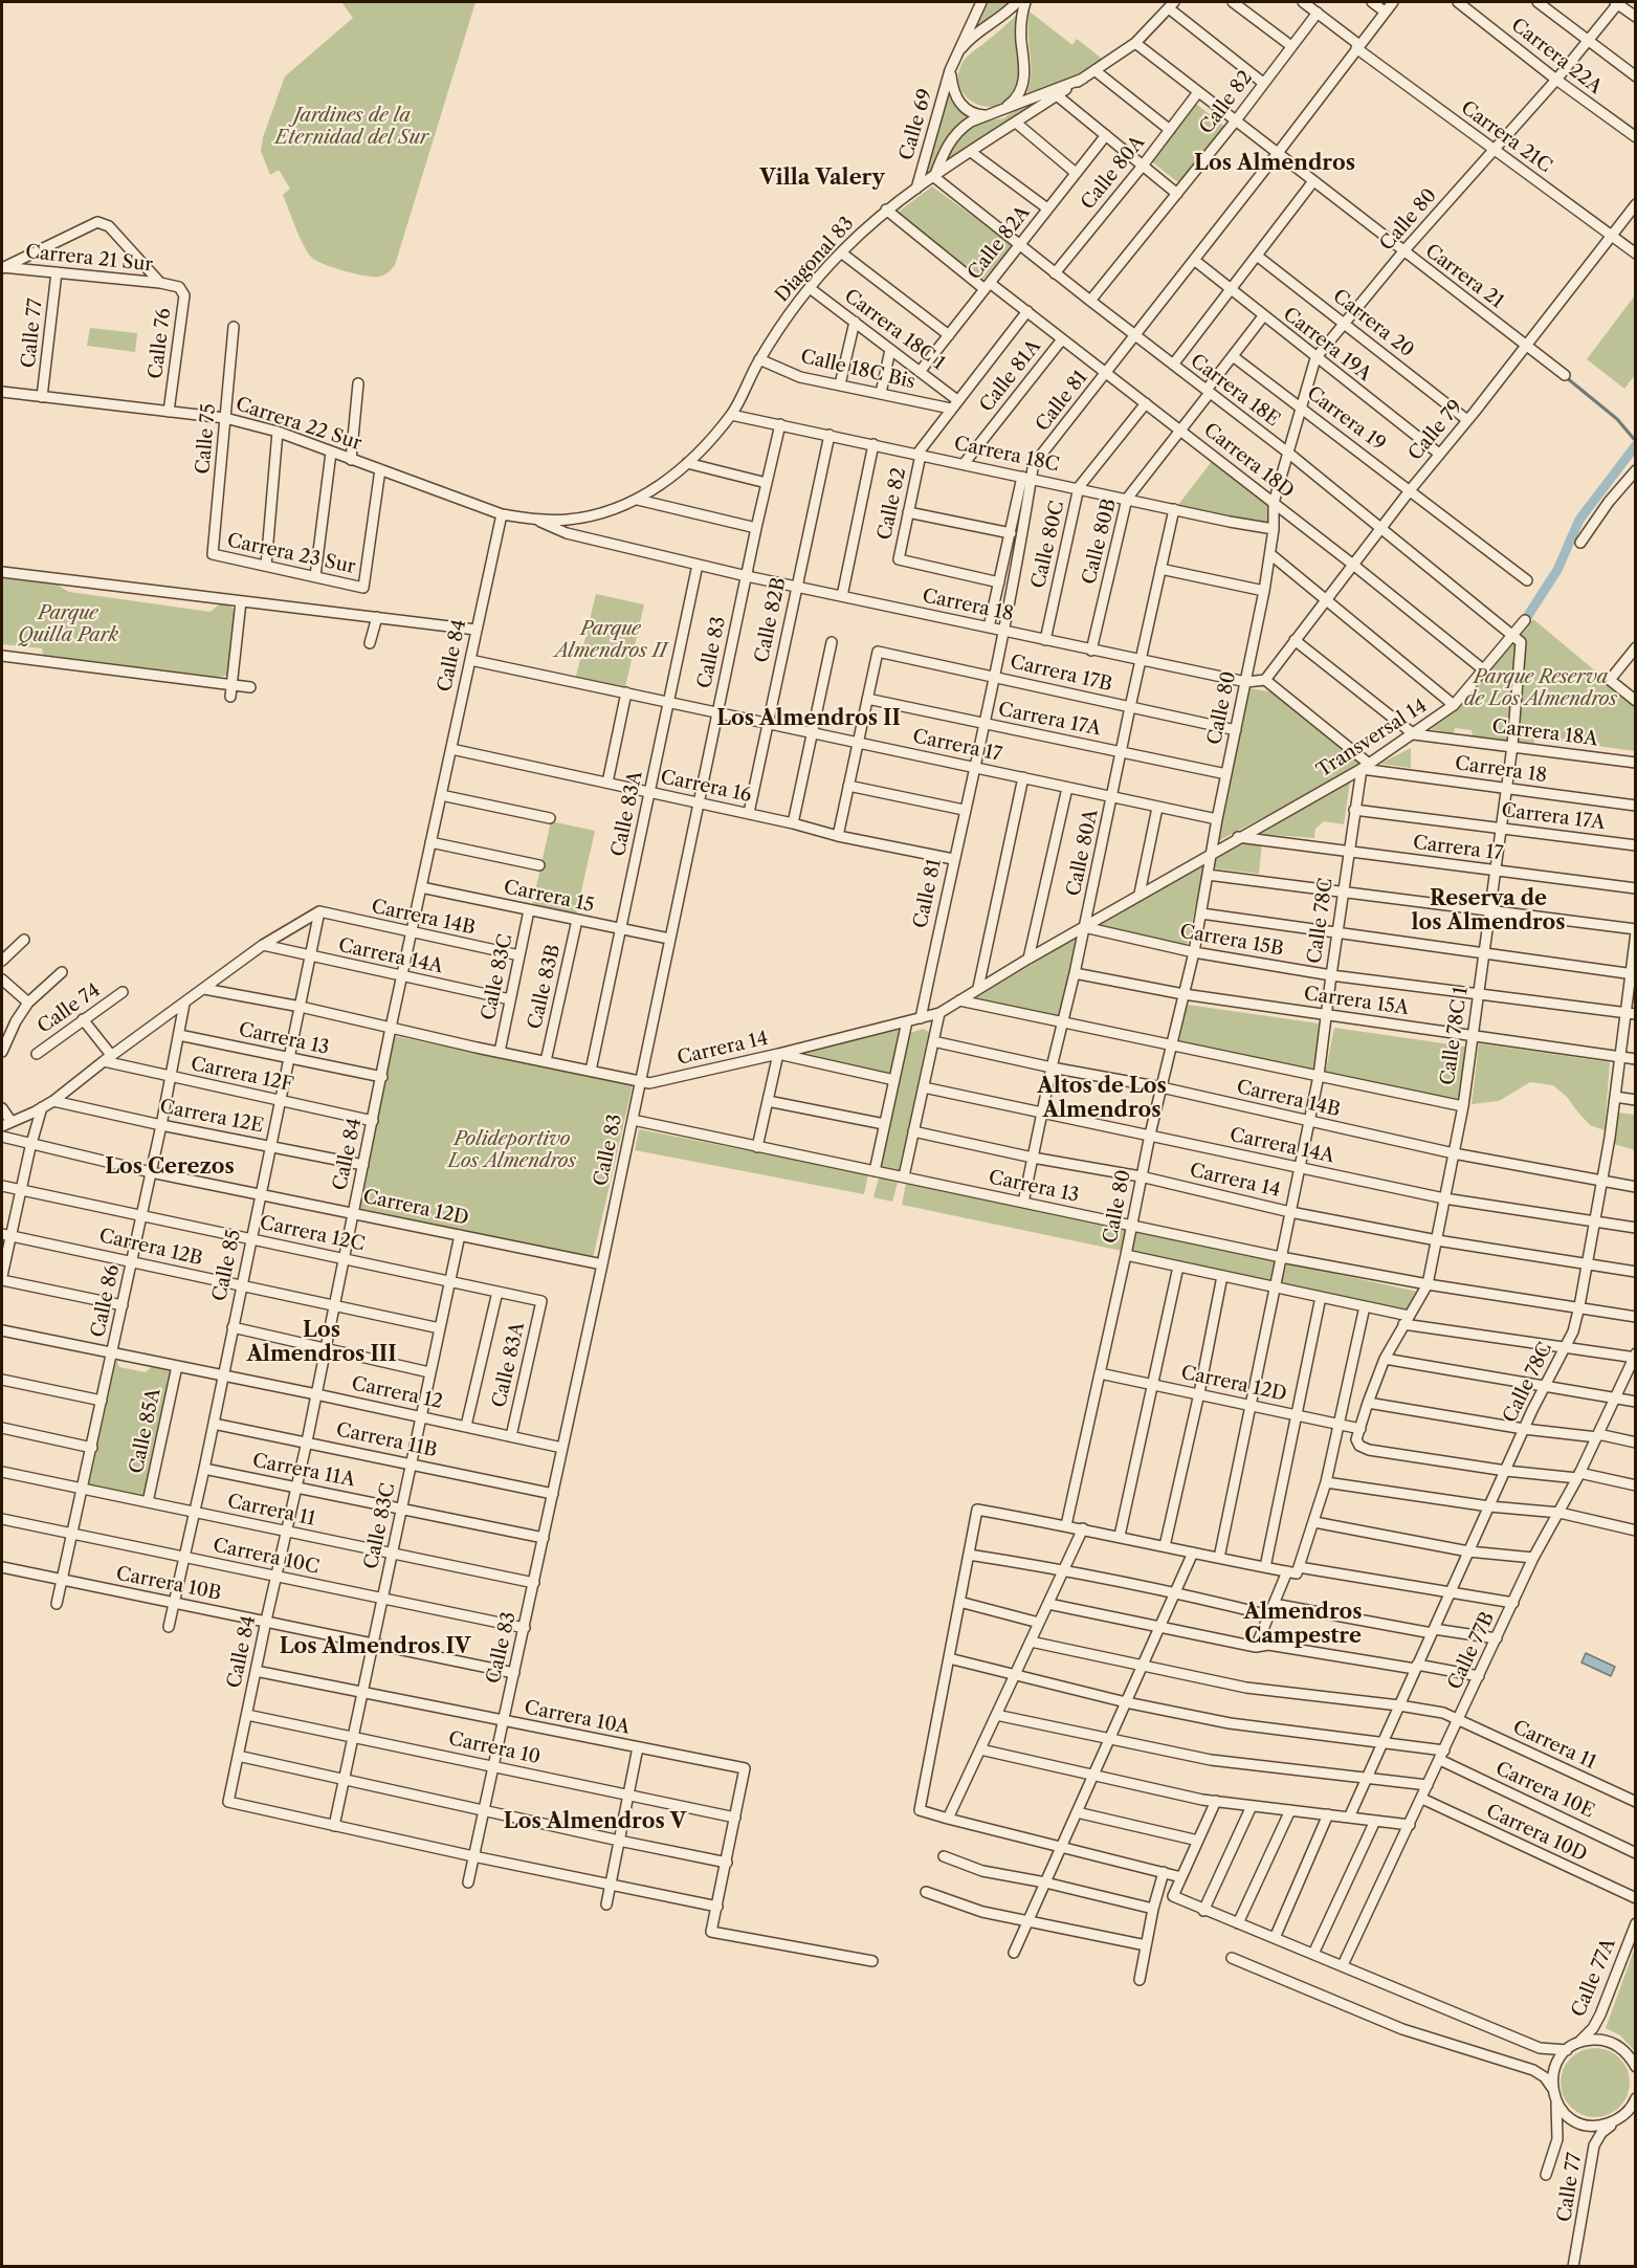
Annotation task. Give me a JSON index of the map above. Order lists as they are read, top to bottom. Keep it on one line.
{"streets":{"street":["Carrera 22A","Calle 82","Calle 69","Carrera 21C","Calle 80A","Calle 80","Calle 82A","Carrera 21 Sur","Diagonal 83","Carrera 21","Carrera 20","Carrera 18C 1","Calle 77","Calle 76","Carrera 19A","Calle 18C Bis","Calle 81A","Carrera 18E","Calle 81","Carrera 19","Carrera 22 Sur","Calle 79","Calle 75","Carrera 18C","Carrera 18D","Calle 80B","Calle 80C","Carrera 23 Sur","Carrera 18","Calle 82B","Calle 83","Calle 84","Carrera 17B","Carrera 17A","Carrera 18A","Transversal 14","Carrera 17","Carrera 16","Calle 83A","Carrera 15","Carrera 14B","Calle 78C","Carrera 15B","Carrera 14A","Calle 83C","Calle 83B","Carrera 15A","Calle 74","Calle 78C 1","Carrera 13","Carrera 14","Carrera 12F","Carrera 12E","Carrera 12D","Carrera 12C","Carrera 12B","Calle 85","Calle 86","Carrera 12","Calle 85A","Carrera 11B","Carrera 11A","Carrera 11","Carrera 10C","Carrera 10B","Calle 77B","Carrera 10A","Carrera 10","Carrera 10E","Carrera 10D","Calle 77A"]},"crossings":[["Carrera 22A","Calle 80"],["Calle 82","Carrera 21C"],["Calle 82","Carrera 21"],["Calle 82","Carrera 18C 1"],["Calle 82","Calle 18C Bis"],["Calle 82","Carrera 18E"],["Calle 82","Calle 81"],["Calle 82","Carrera 18C"],["Calle 82","Carrera 18D"],["Calle 69","Diagonal 83"],["Carrera 21C","Calle 80"],["Carrera 21C","Calle 81"],["Carrera 21C","Calle 79"],["Calle 80A","Carrera 21"],["Calle 80A","Carrera 18E"],["Calle 80A","Carrera 18C"],["Calle 80A","Carrera 18"],["Calle 80A","Carrera 17B"],["Calle 80A","Carrera 17A"],["Calle 80A","Carrera 17"],["Calle 80A","Carrera 14B"],["Calle 80A","Carrera 15B"],["Calle 80A","Carrera 14A"],["Calle 80A","Carrera 15A"],["Calle 80A","Carrera 13"],["Calle 80A","Carrera 14"],["Calle 80","Carrera 21"],["Calle 80","Carrera 20"],["Calle 80","Carrera 19A"],["Calle 80","Carrera 18E"],["Calle 80","Carrera 19"],["Calle 80","Carrera 18C"],["Calle 80","Carrera 18D"],["Calle 80","Carrera 18"],["Calle 80","Carrera 17B"],["Calle 80","Carrera 17A"],["Calle 80","Transversal 14"],["Calle 80","Carrera 17"],["Calle 80","Carrera 14B"],["Calle 80","Carrera 15B"],["Calle 80","Carrera 14A"],["Calle 80","Carrera 15A"],["Calle 80","Carrera 13"],["Calle 80","Carrera 14"],["Calle 80","Carrera 12D"],["Calle 82A","Carrera 18C 1"],["Calle 82A","Carrera 18E"],["Calle 82A","Carrera 18D"],["Carrera 21 Sur","Calle 77"],["Carrera 21 Sur","Calle 76"],["Diagonal 83","Carrera 21"],["Diagonal 83","Carrera 18C 1"],["Diagonal 83","Calle 18C Bis"],["Diagonal 83","Carrera 18E"],["Diagonal 83","Carrera 22 Sur"],["Diagonal 83","Carrera 18C"],["Diagonal 83","Carrera 18D"],["Diagonal 83","Carrera 18"],["Diagonal 83","Calle 84"],["Carrera 21","Calle 81"],["Carrera 21","Calle 79"],["Carrera 20","Calle 79"],["Carrera 18C 1","Calle 18C Bis"],["Calle 77","Carrera 22 Sur"],["Calle 76","Carrera 22 Sur"],["Carrera 19A","Calle 81"],["Carrera 19A","Calle 79"],["Carrera 19A","Calle 80B"],["Calle 81A","Carrera 18C"],["Calle 81A","Carrera 18D"],["Carrera 18E","Calle 81"],["Carrera 18E","Calle 79"],["Carrera 18E","Calle 80B"],["Carrera 18E","Transversal 14"],["Carrera 18E","Calle 78C 1"],["Calle 81","Carrera 18C"],["Calle 81","Carrera 18D"],["Calle 81","Carrera 18"],["Calle 81","Carrera 17B"],["Calle 81","Carrera 17A"],["Calle 81","Carrera 17"],["Calle 81","Carrera 16"],["Calle 81","Carrera 14"],["Carrera 19","Calle 79"],["Carrera 19","Calle 80B"],["Carrera 22 Sur","Calle 75"],["Carrera 22 Sur","Carrera 23 Sur"],["Carrera 22 Sur","Calle 84"],["Calle 79","Carrera 18D"],["Calle 79","Carrera 18"],["Calle 75","Carrera 23 Sur"],["Carrera 18C","Calle 80B"],["Carrera 18C","Calle 80C"],["Carrera 18C","Calle 82B"],["Carrera 18C","Calle 83"],["Carrera 18D","Calle 80B"],["Carrera 18D","Calle 80C"],["Carrera 18D","Transversal 14"],["Calle 80B","Carrera 18"],["Calle 80C","Carrera 18"],["Carrera 18","Calle 82B"],["Carrera 18","Calle 83"],["Carrera 18","Transversal 14"],["Carrera 18","Calle 83A"],["Carrera 18","Calle 78C"],["Carrera 18","Calle 78C 1"],["Calle 82B","Carrera 17"],["Calle 82B","Carrera 16"],["Calle 83","Carrera 17"],["Calle 83","Carrera 16"],["Calle 83","Carrera 15"],["Calle 83","Carrera 13"],["Calle 83","Carrera 14"],["Calle 83","Carrera 12D"],["Calle 83","Carrera 12"],["Calle 83","Carrera 11B"],["Calle 83","Carrera 11A"],["Calle 83","Carrera 11"],["Calle 83","Carrera 10C"],["Calle 83","Carrera 10B"],["Calle 83","Carrera 10A"],["Calle 83","Carrera 10"],["Calle 84","Carrera 17"],["Calle 84","Carrera 16"],["Calle 84","Carrera 15"],["Calle 84","Carrera 14B"],["Calle 84","Carrera 14A"],["Calle 84","Calle 83C"],["Calle 84","Carrera 13"],["Calle 84","Carrera 14"],["Calle 84","Carrera 12F"],["Calle 84","Carrera 12E"],["Calle 84","Carrera 12D"],["Calle 84","Carrera 12C"],["Calle 84","Carrera 12B"],["Calle 84","Carrera 12"],["Calle 84","Carrera 11B"],["Calle 84","Carrera 11A"],["Calle 84","Carrera 11"],["Calle 84","Carrera 10C"],["Calle 84","Carrera 10B"],["Calle 84","Carrera 10A"],["Calle 84","Carrera 10"],["Carrera 17B","Carrera 17A"],["Carrera 17A","Calle 78C"],["Carrera 17A","Calle 78C 1"],["Carrera 18A","Transversal 14"],["Carrera 18A","Calle 78C 1"],["Transversal 14","Carrera 17"],["Transversal 14","Calle 78C"],["Transversal 14","Calle 78C 1"],["Transversal 14","Carrera 14"],["Carrera 17","Calle 83A"],["Carrera 17","Calle 78C"],["Carrera 17","Calle 78C 1"],["Carrera 16","Calle 83A"],["Calle 83A","Carrera 15"],["Calle 83A","Carrera 14"],["Calle 83A","Carrera 12C"],["Calle 83A","Carrera 12"],["Carrera 15","Calle 83C"],["Carrera 15","Calle 83B"],["Carrera 14B","Calle 78C"],["Carrera 14B","Calle 83C"],["Carrera 14B","Calle 78C 1"],["Carrera 14B","Calle 85"],["Calle 78C","Carrera 15B"],["Calle 78C","Carrera 14A"],["Calle 78C","Carrera 15A"],["Calle 78C","Carrera 13"],["Calle 78C","Carrera 14"],["Calle 78C","Carrera 12D"],["Calle 78C","Carrera 11"],["Calle 78C","Carrera 10E"],["Carrera 15B","Calle 78C 1"],["Carrera 15B","Carrera 14"],["Carrera 14A","Calle 83C"],["Carrera 14A","Calle 78C 1"],["Carrera 14A","Calle 85"],["Calle 83C","Carrera 14"],["Calle 83C","Carrera 12D"],["Calle 83C","Carrera 12C"],["Calle 83C","Carrera 12B"],["Calle 83C","Carrera 12"],["Calle 83C","Carrera 11B"],["Calle 83C","Carrera 11A"],["Calle 83C","Carrera 11"],["Calle 83C","Carrera 10C"],["Calle 83C","Carrera 10B"],["Calle 83C","Carrera 10A"],["Calle 83C","Carrera 10"],["Calle 83B","Carrera 14"],["Carrera 15A","Calle 78C 1"],["Calle 78C 1","Carrera 13"],["Calle 78C 1","Carrera 14"],["Calle 78C 1","Carrera 12D"],["Carrera 13","Calle 85"],["Carrera 13","Calle 86"],["Carrera 14","Calle 85"],["Carrera 12F","Calle 85"],["Carrera 12F","Calle 86"],["Carrera 12E","Calle 85"],["Carrera 12E","Calle 86"],["Carrera 12D","Calle 85"],["Carrera 12D","Calle 86"],["Carrera 12C","Calle 85"],["Carrera 12C","Calle 86"],["Carrera 12B","Calle 85"],["Carrera 12B","Calle 86"],["Calle 85","Carrera 12"],["Calle 85","Carrera 11B"],["Calle 85","Carrera 11A"],["Calle 85","Carrera 11"],["Calle 85","Carrera 10C"],["Calle 85","Carrera 10B"],["Calle 86","Carrera 12"],["Calle 86","Carrera 11"],["Calle 86","Carrera 10C"],["Calle 86","Carrera 10B"],["Carrera 12","Calle 85A"],["Calle 85A","Carrera 11"],["Carrera 11","Calle 77B"],["Calle 77B","Carrera 10E"],["Calle 77B","Carrera 10D"],["Carrera 10A","Carrera 10"]],"districts":["Los Almendros","Villa Valery","Los Almendros II","Reserva de los Almendros","Altos de Los Almendros","Los Cerezos","Los Almendros III","Almendros Campestre","Los Almendros IV","Los Almendros V"],"parks":["Jardines de la Eternidad del Sur","Parque Quilla Park","Parque Almendros II","Parque Reserva de Los Almendros","Polideportivo Los Almendros"]}
